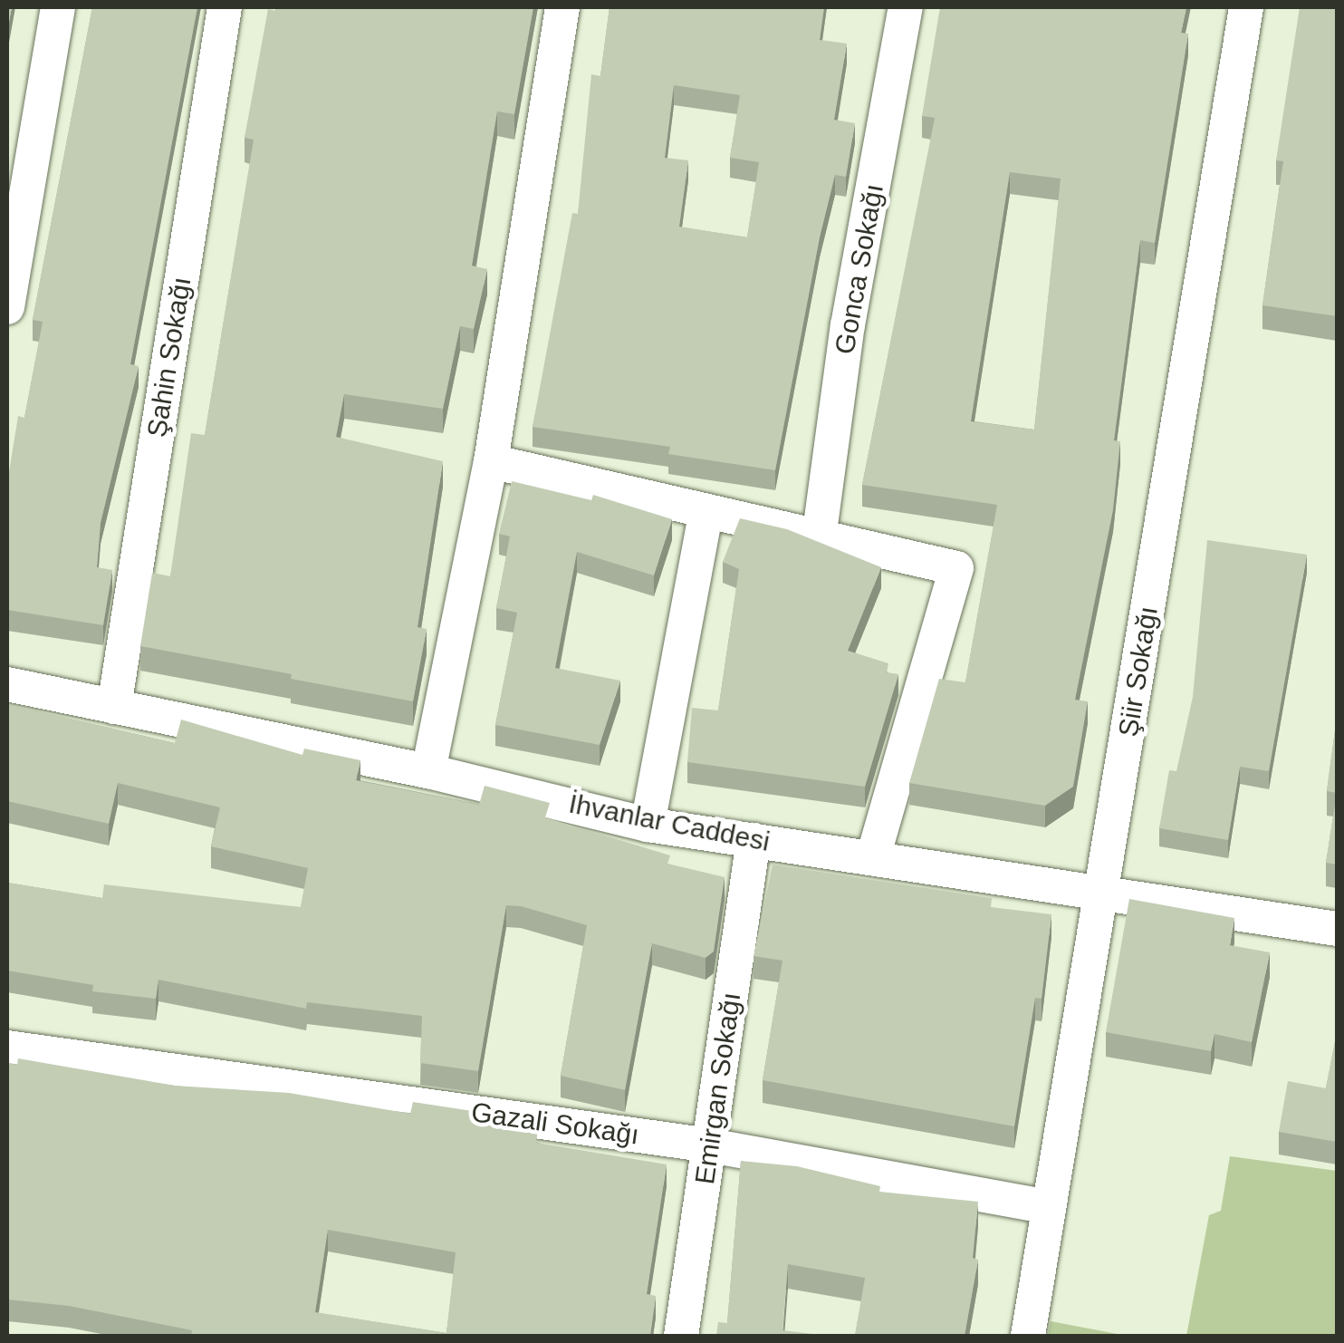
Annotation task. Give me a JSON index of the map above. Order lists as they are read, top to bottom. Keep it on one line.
{"streets":{"street":["Gonca Sokağı","Şahin Sokağı","Şiir Sokağı","İhvanlar Caddesi","Emirgan Sokağı","Gazali Sokağı"]},"crossings":[["Şahin Sokağı","İhvanlar Caddesi"],["Şiir Sokağı","İhvanlar Caddesi"],["Şiir Sokağı","Gazali Sokağı"],["İhvanlar Caddesi","Emirgan Sokağı"],["Emirgan Sokağı","Gazali Sokağı"]]}
